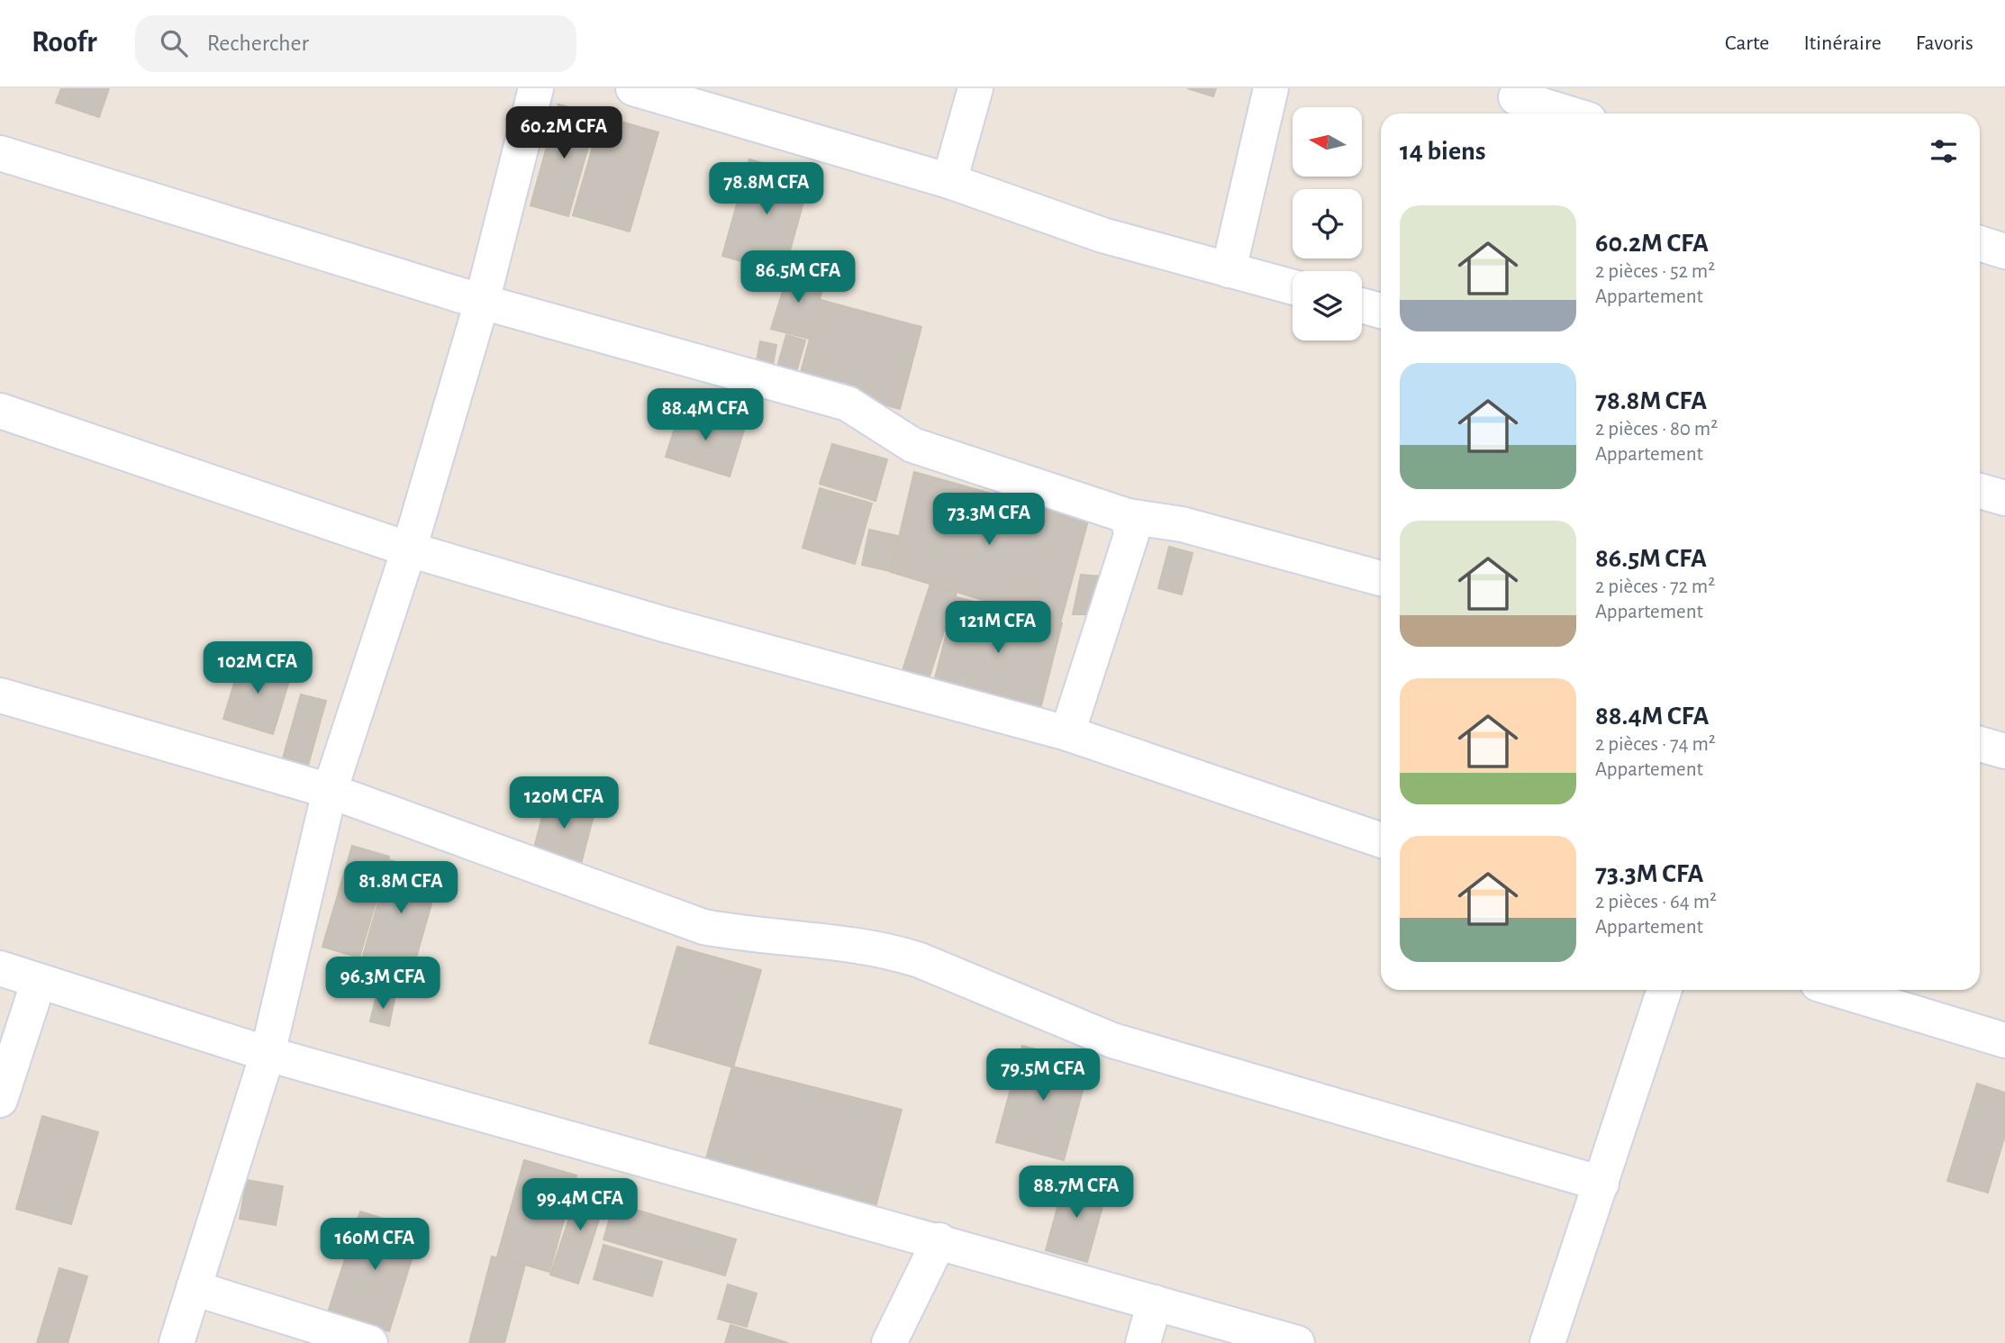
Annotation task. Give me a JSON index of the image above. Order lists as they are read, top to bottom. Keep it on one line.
{"north":"left","page":{"header":"Roofr","search":"Rechercher","nav":["Carte","Itinéraire","Favoris"],"price":["60.2M CFA","78.8M CFA","86.5M CFA","88.4M CFA","73.3M CFA","121M CFA","102M CFA","120M CFA","81.8M CFA","96.3M CFA","79.5M CFA","88.7M CFA","99.4M CFA","160M CFA"],"heading":"14 biens","list":[{"name":"60.2M CFA","note":"2 pièces · 52 m² · Appartement"},{"name":"78.8M CFA","note":"2 pièces · 80 m² · Appartement"},{"name":"86.5M CFA","note":"2 pièces · 72 m² · Appartement"},{"name":"88.4M CFA","note":"2 pièces · 74 m² · Appartement"},{"name":"73.3M CFA","note":"2 pièces · 64 m² · Appartement"}]}}
